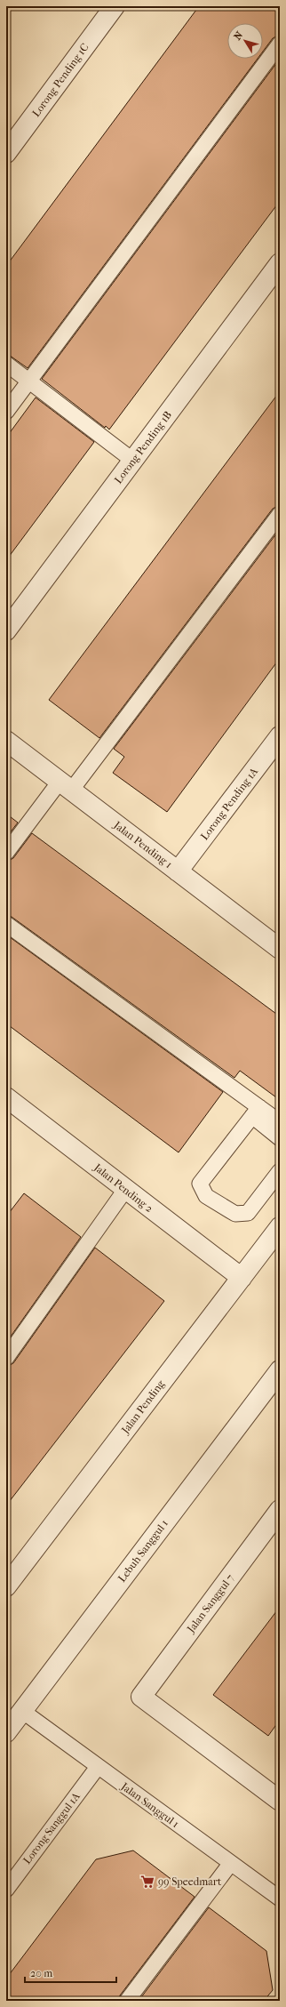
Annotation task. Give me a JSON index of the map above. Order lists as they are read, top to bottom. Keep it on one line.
{"streets":{"street":["Lorong Pending 1C","Lorong Pending 1B","Lorong Pending 1A","Jalan Pending 1","Jalan Pending 2","Jalan Pending","Lebuh Sanggul 1","Jalan Sanggul 7"],"lane":["Jalan Sanggul 1","Lorong Sanggul 1A"]},"crossings":[["Lorong Pending 1A","Jalan Pending 1"],["Jalan Pending 2","Jalan Pending"],["Lebuh Sanggul 1","Jalan Sanggul 1"],["Jalan Sanggul 1","Lorong Sanggul 1A"]],"places":{"supermarket":["99 Speedmart"]},"scale_bar":"20 m","north":"top left"}
